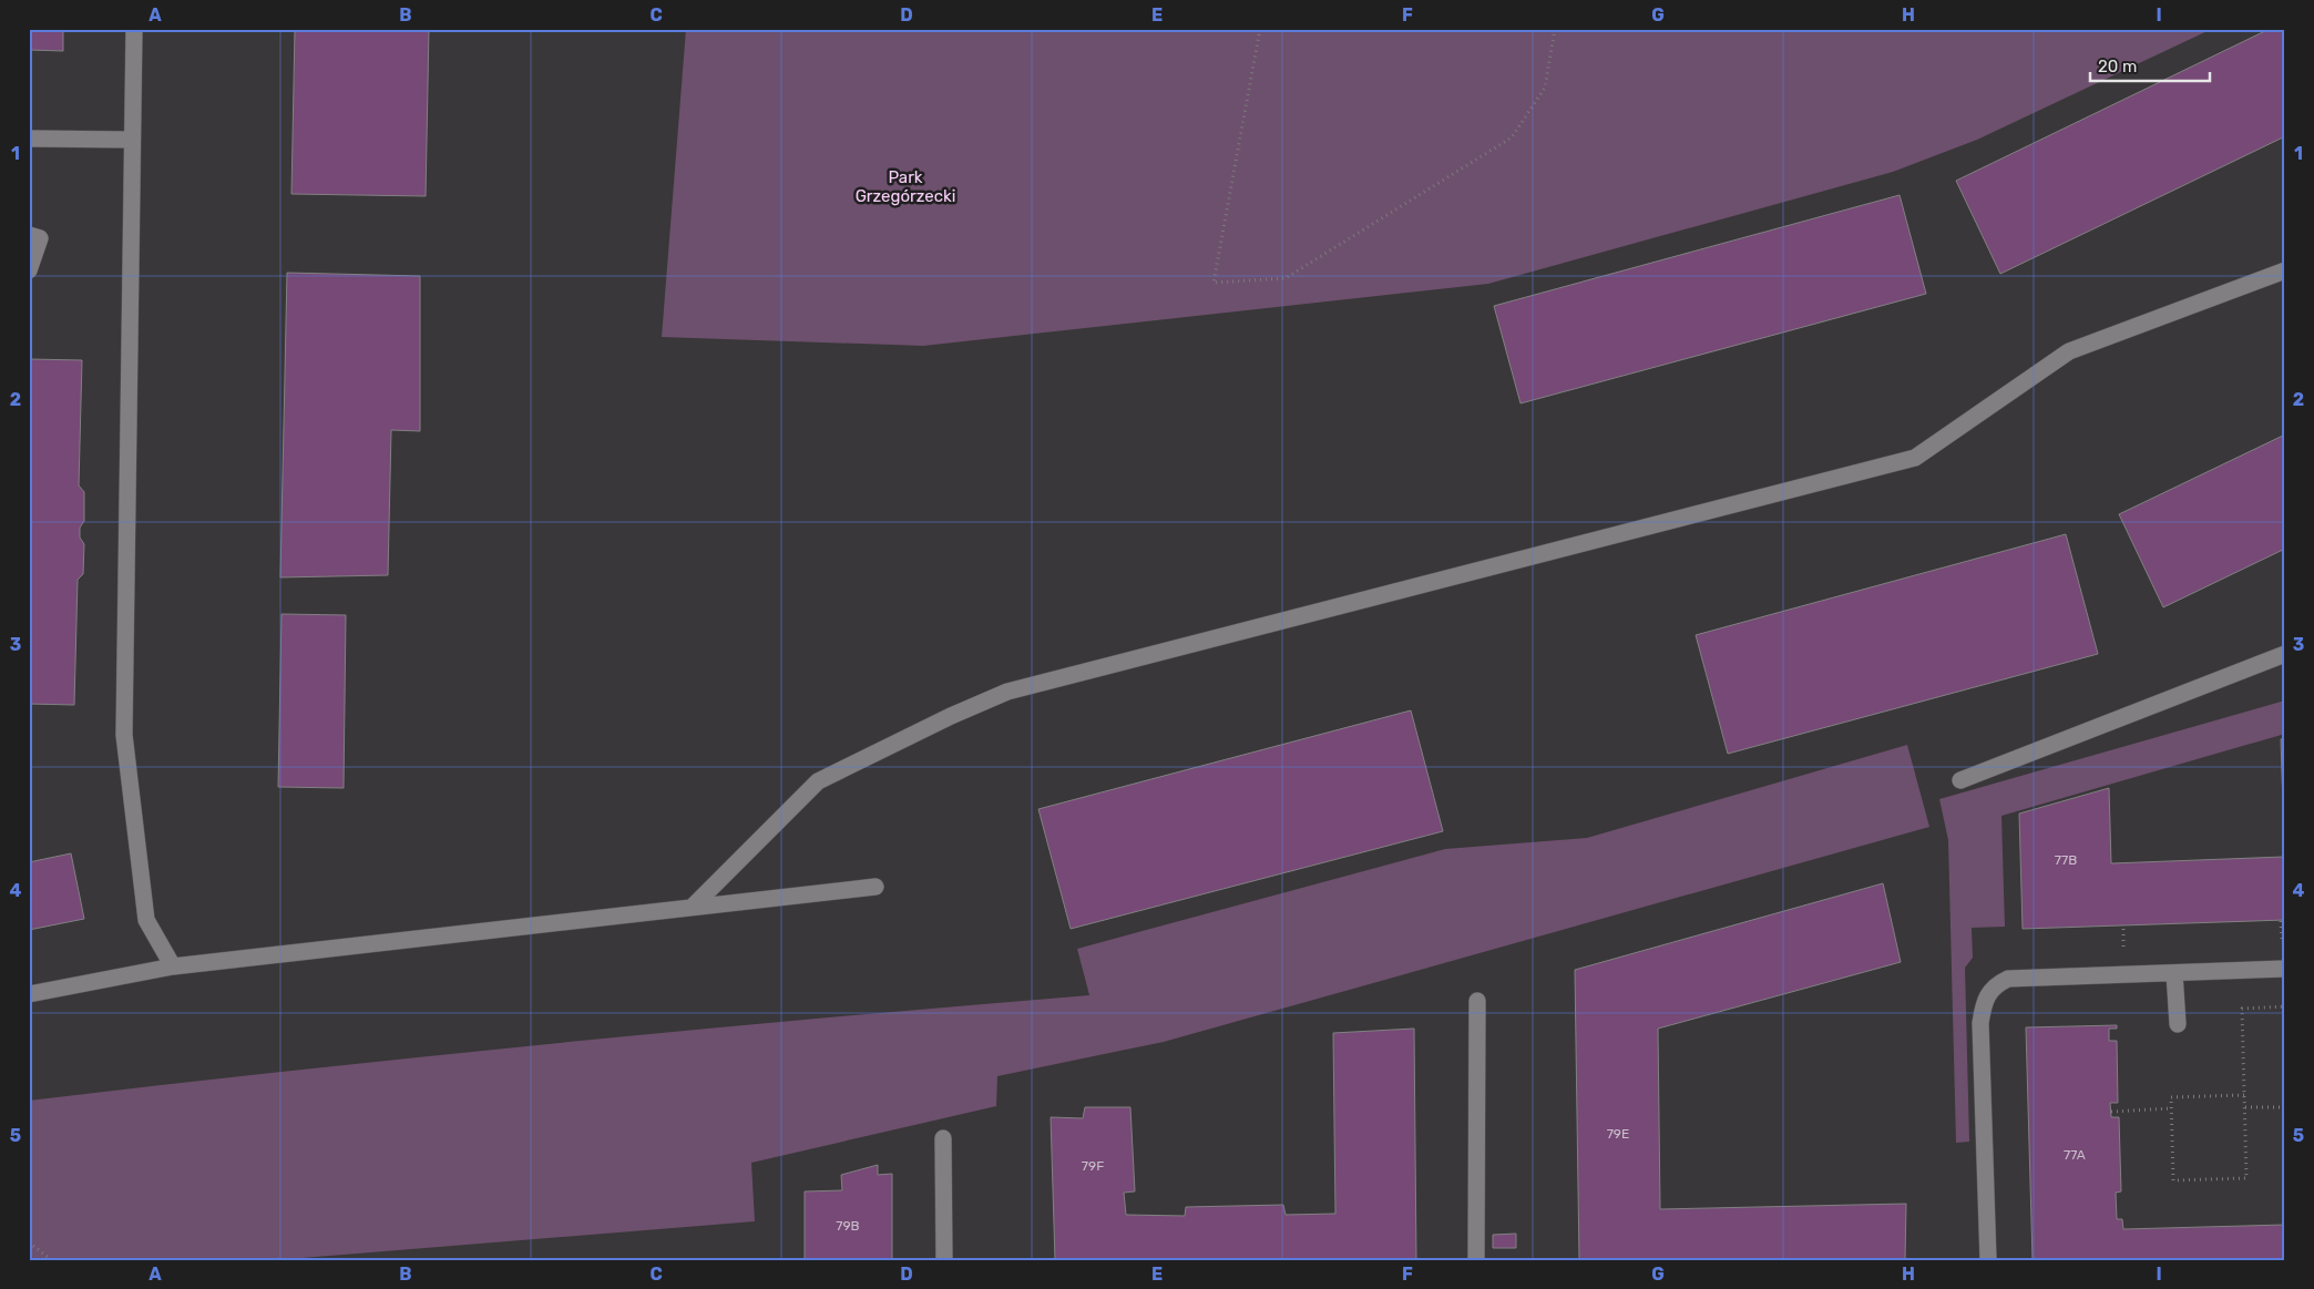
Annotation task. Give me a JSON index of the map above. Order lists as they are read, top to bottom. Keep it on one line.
{"parks":["Park Grzegórzecki"],"house_numbers":["77B","79E","77A","79F","79B"],"scale_bar":"20 m","grid":{"columns":["A","B","C","D","E","F","G","H","I"],"rows":["1","2","3","4","5"]}}
